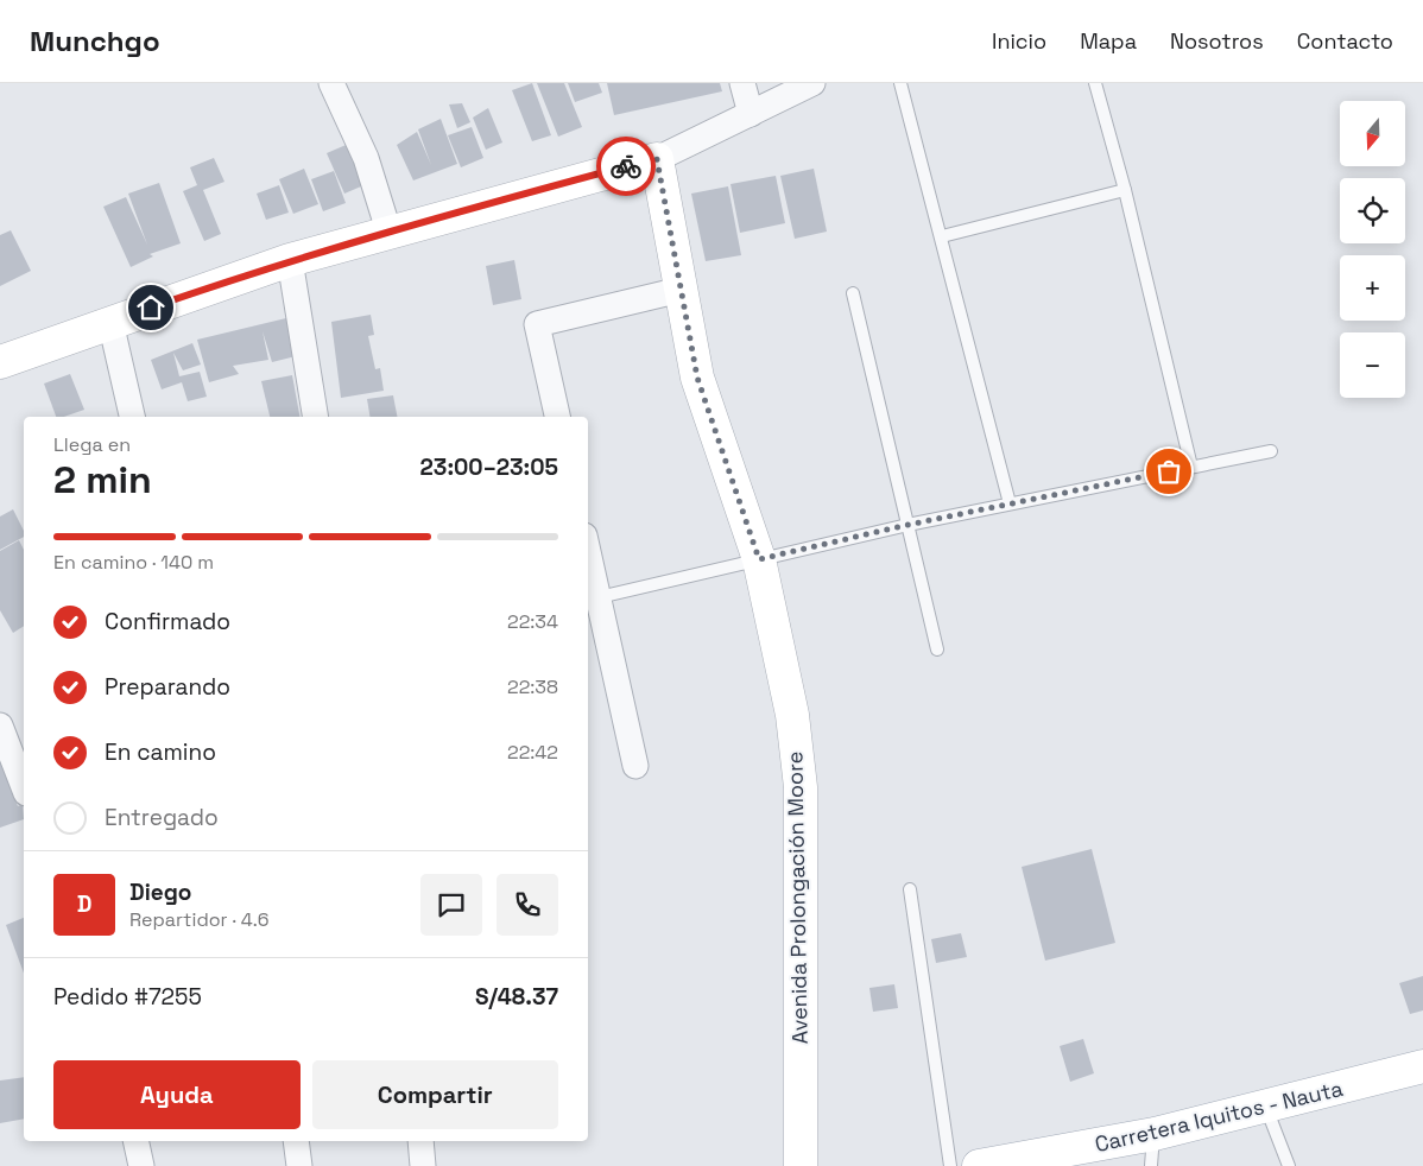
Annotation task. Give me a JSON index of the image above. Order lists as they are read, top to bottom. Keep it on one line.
{"streets":{"street":["Avenida Prolongación Moore","Carretera Iquitos - Nauta"]},"north":"bottom","page":{"header":"Munchgo","nav":["Inicio","Mapa","Nosotros","Contacto"],"map_buttons":["+","−"],"heading":["2 min","Llega en","23:00–23:05"],"panel":["Diego","Repartidor · 4.6","Pedido #7255","S/48.37"],"bar":"En camino · 140 m","list":[["Confirmado","22:34"],["Preparando","22:38"],["En camino","22:42"],"Entregado"],"round":"D","buttons":["Ayuda","Compartir"]}}
